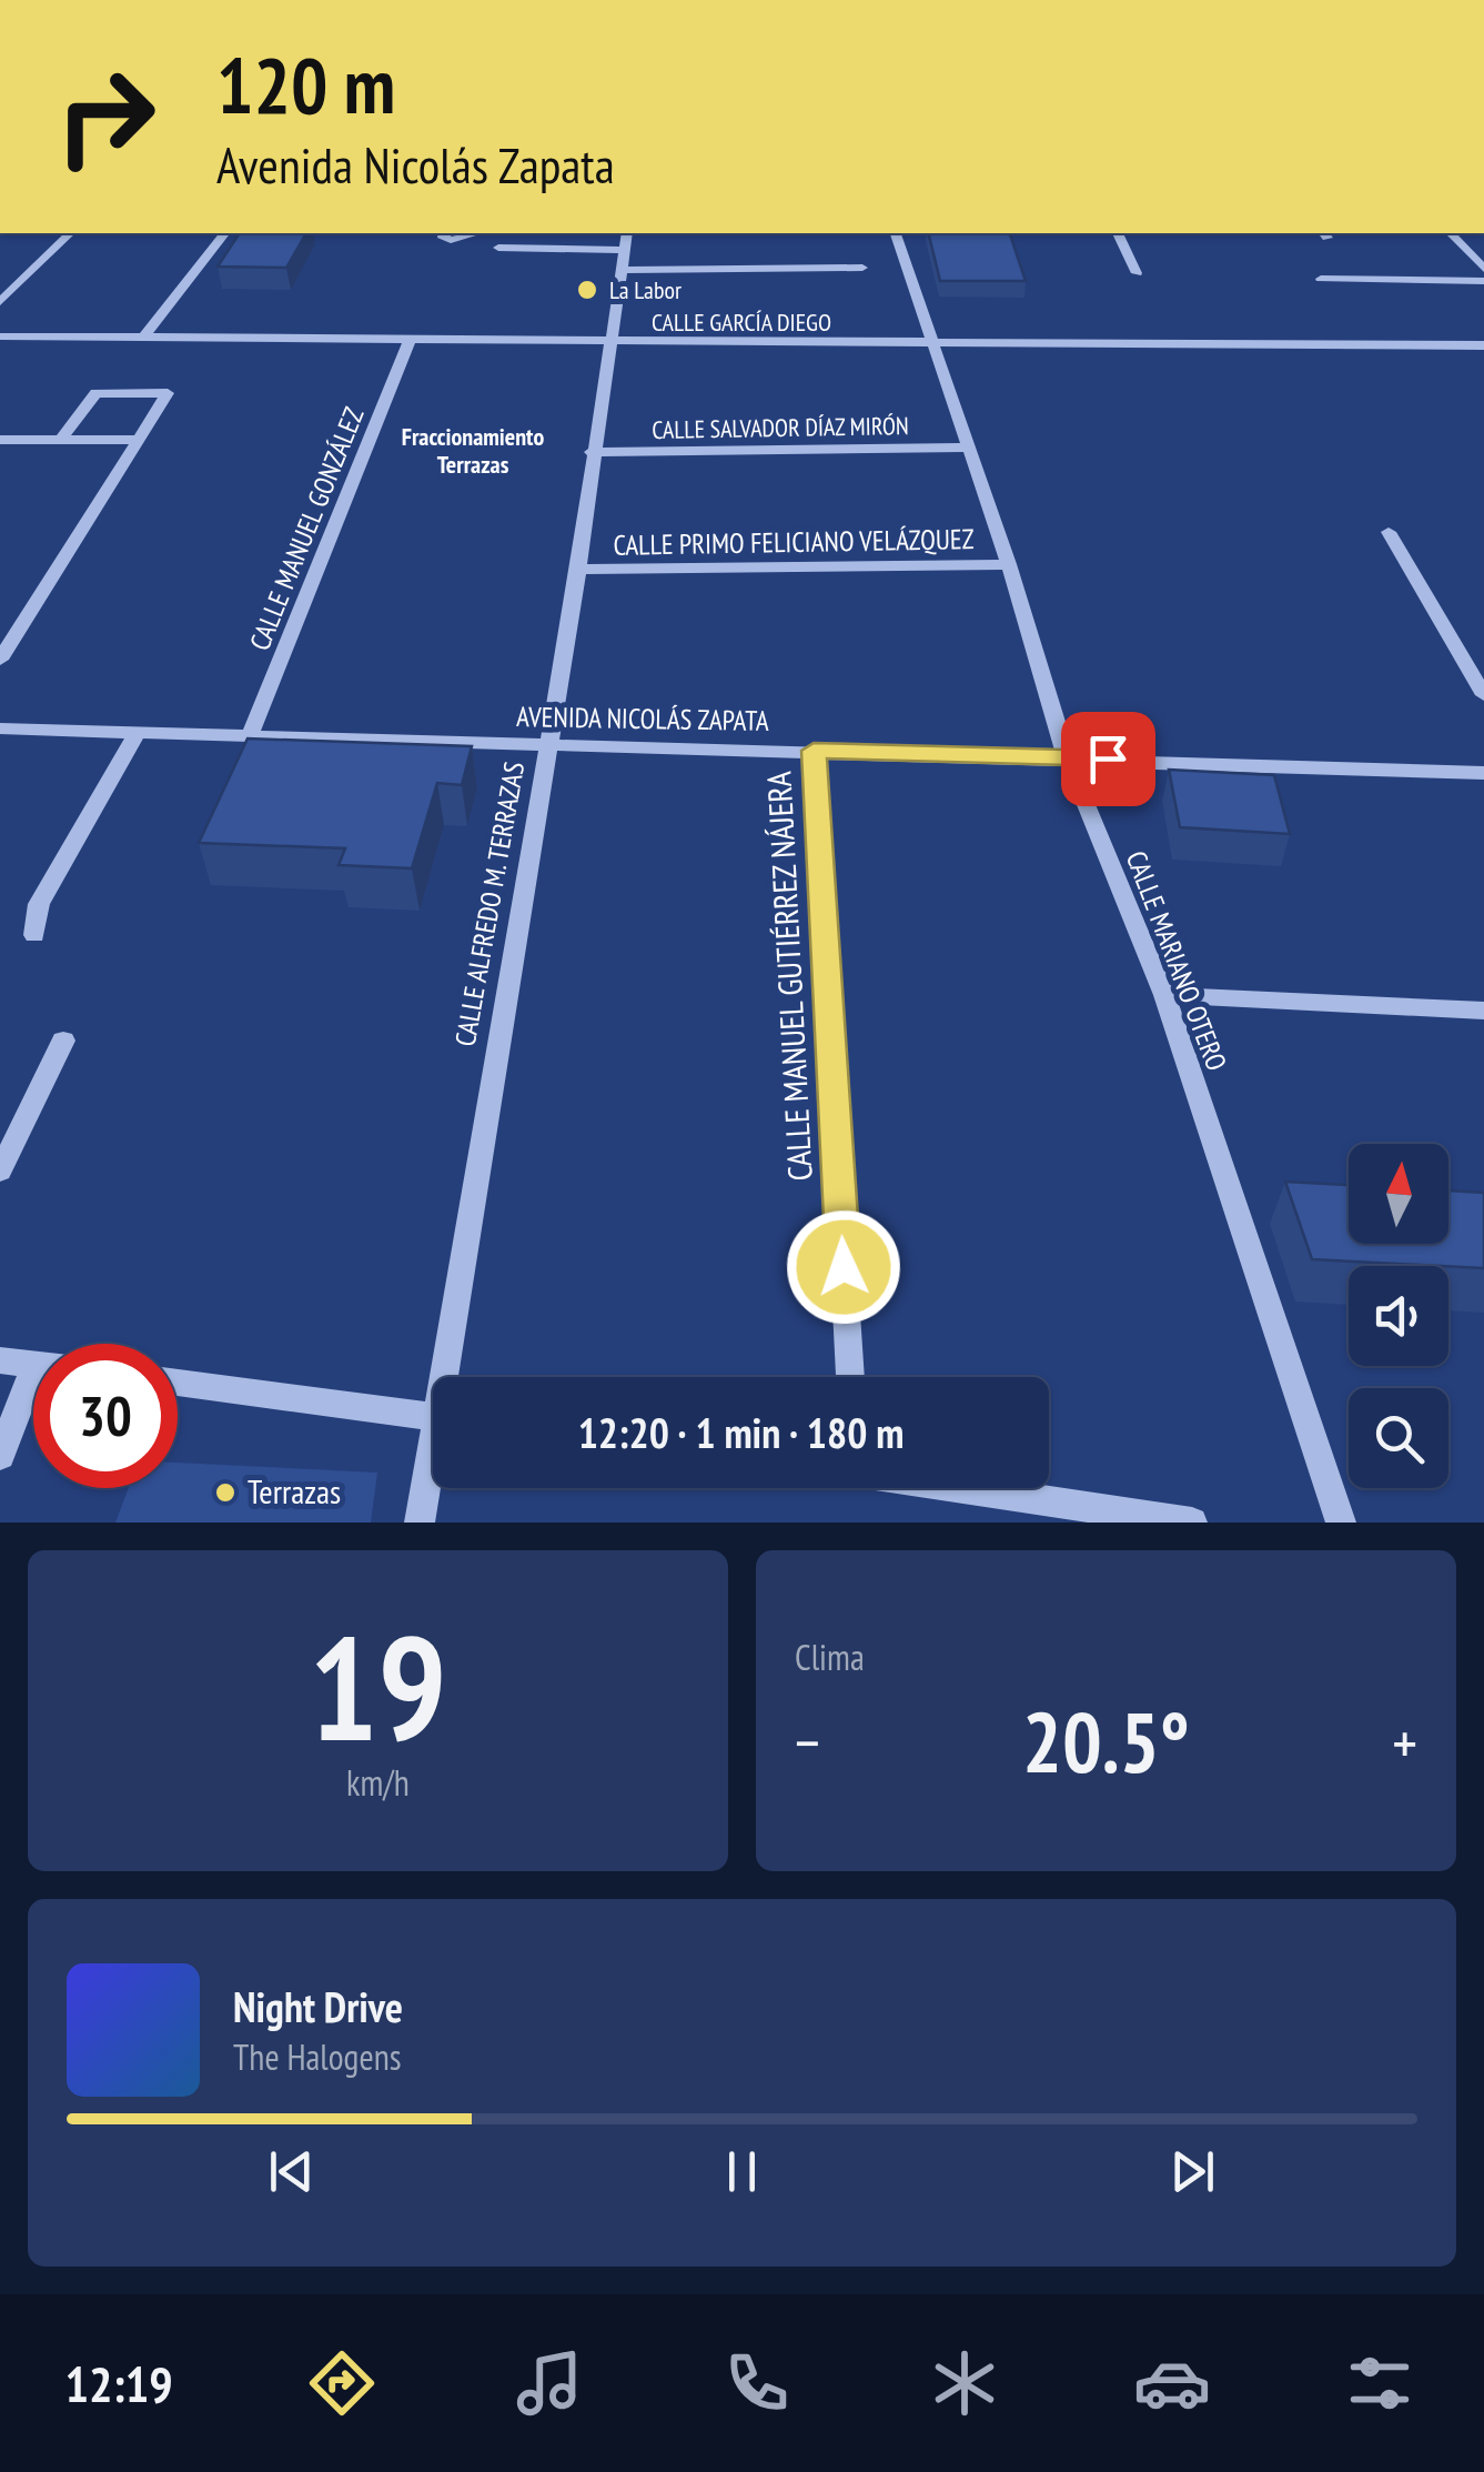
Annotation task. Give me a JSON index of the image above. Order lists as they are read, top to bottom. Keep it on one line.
{"streets":{"street":["CALLE GARCÍA DIEGO","CALLE SALVADOR DÍAZ MIRÓN","CALLE MANUEL GONZÁLEZ","CALLE PRIMO FELICIANO VELÁZQUEZ","AVENIDA NICOLÁS ZAPATA","CALLE ALFREDO M. TERRAZAS","CALLE MARIANO OTERO","CALLE MANUEL GUTIÉRREZ NÁJERA"]},"crossings":[["CALLE GARCÍA DIEGO","CALLE MANUEL GONZÁLEZ"],["CALLE GARCÍA DIEGO","CALLE ALFREDO M. TERRAZAS"],["CALLE GARCÍA DIEGO","CALLE MARIANO OTERO"],["CALLE SALVADOR DÍAZ MIRÓN","CALLE ALFREDO M. TERRAZAS"],["CALLE SALVADOR DÍAZ MIRÓN","CALLE MARIANO OTERO"],["CALLE MANUEL GONZÁLEZ","AVENIDA NICOLÁS ZAPATA"],["CALLE PRIMO FELICIANO VELÁZQUEZ","CALLE ALFREDO M. TERRAZAS"],["CALLE PRIMO FELICIANO VELÁZQUEZ","CALLE MARIANO OTERO"],["AVENIDA NICOLÁS ZAPATA","CALLE ALFREDO M. TERRAZAS"],["AVENIDA NICOLÁS ZAPATA","CALLE MARIANO OTERO"],["AVENIDA NICOLÁS ZAPATA","CALLE MANUEL GUTIÉRREZ NÁJERA"]],"districts":["Fraccionamiento Terrazas"],"places":["La Labor","Terrazas"],"north":"top","page":{"turn":["120 m","Avenida Nicolás Zapata"],"limit":"30","trip":"12:20 · 1 min · 180 m","tile":[["19","km/h"],"Clima"],"heat":["−","20.5°","+"],"song":["Night Drive","The Halogens"],"tabs":"12:19"}}
